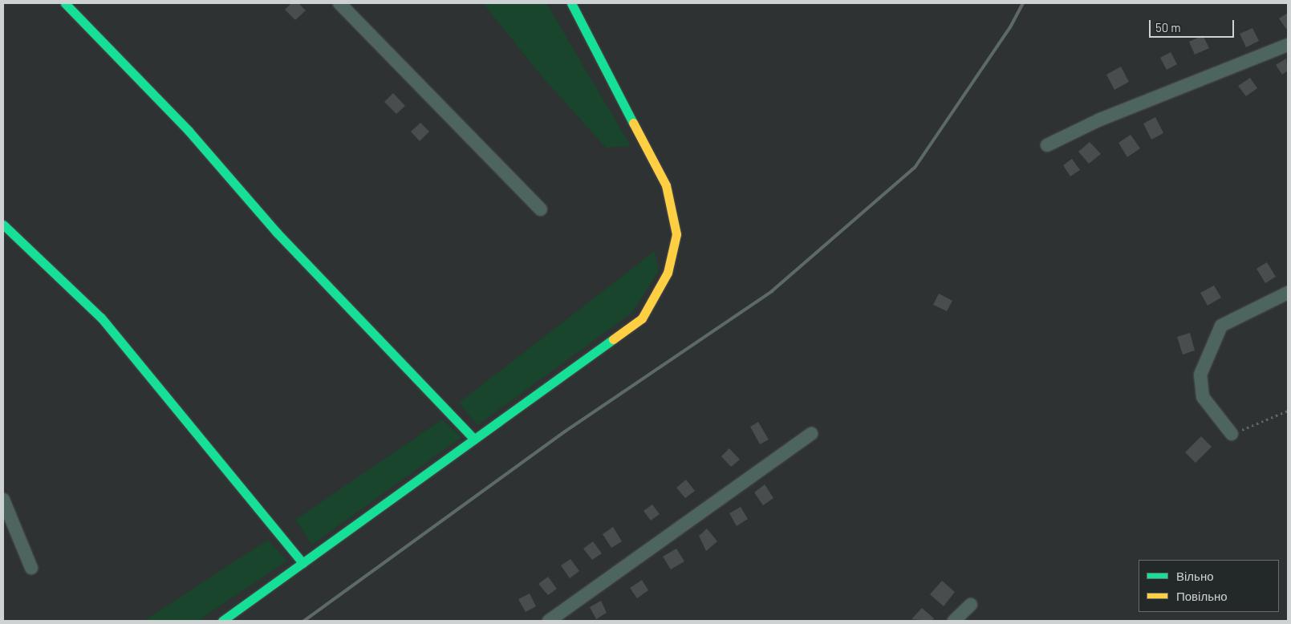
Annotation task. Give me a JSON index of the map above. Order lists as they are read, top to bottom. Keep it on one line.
{"legend":["Вільно","Повільно"],"scale_bar":"50 m"}
